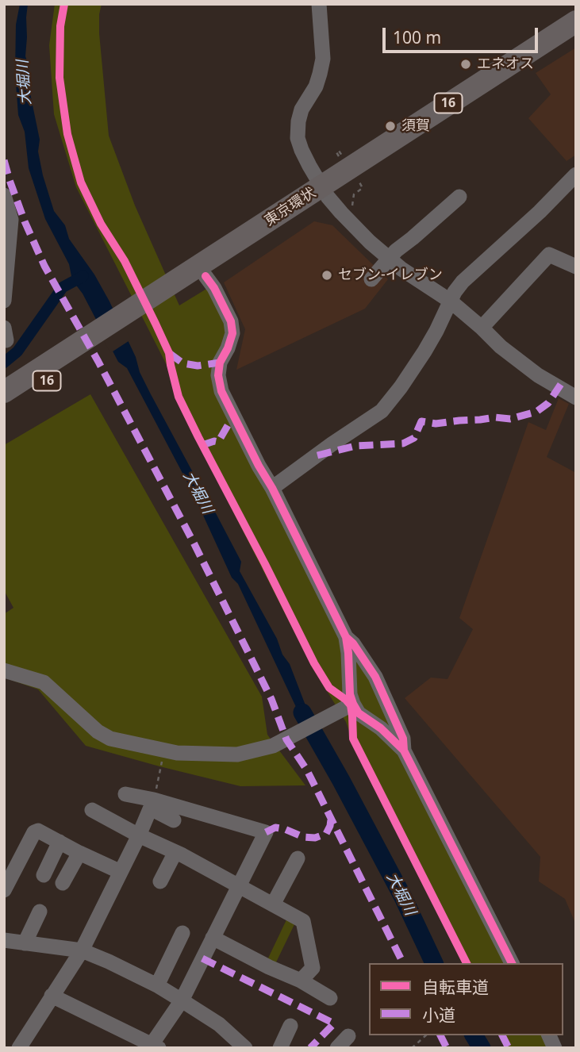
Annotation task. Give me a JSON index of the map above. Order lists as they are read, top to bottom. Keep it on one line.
{"streets":{"highway":["16","東京環状"]},"water":["大堀川"],"places":["エネオス","須賀","セブン-イレブン"],"legend":["自転車道","小道"],"scale_bar":"100 m"}
